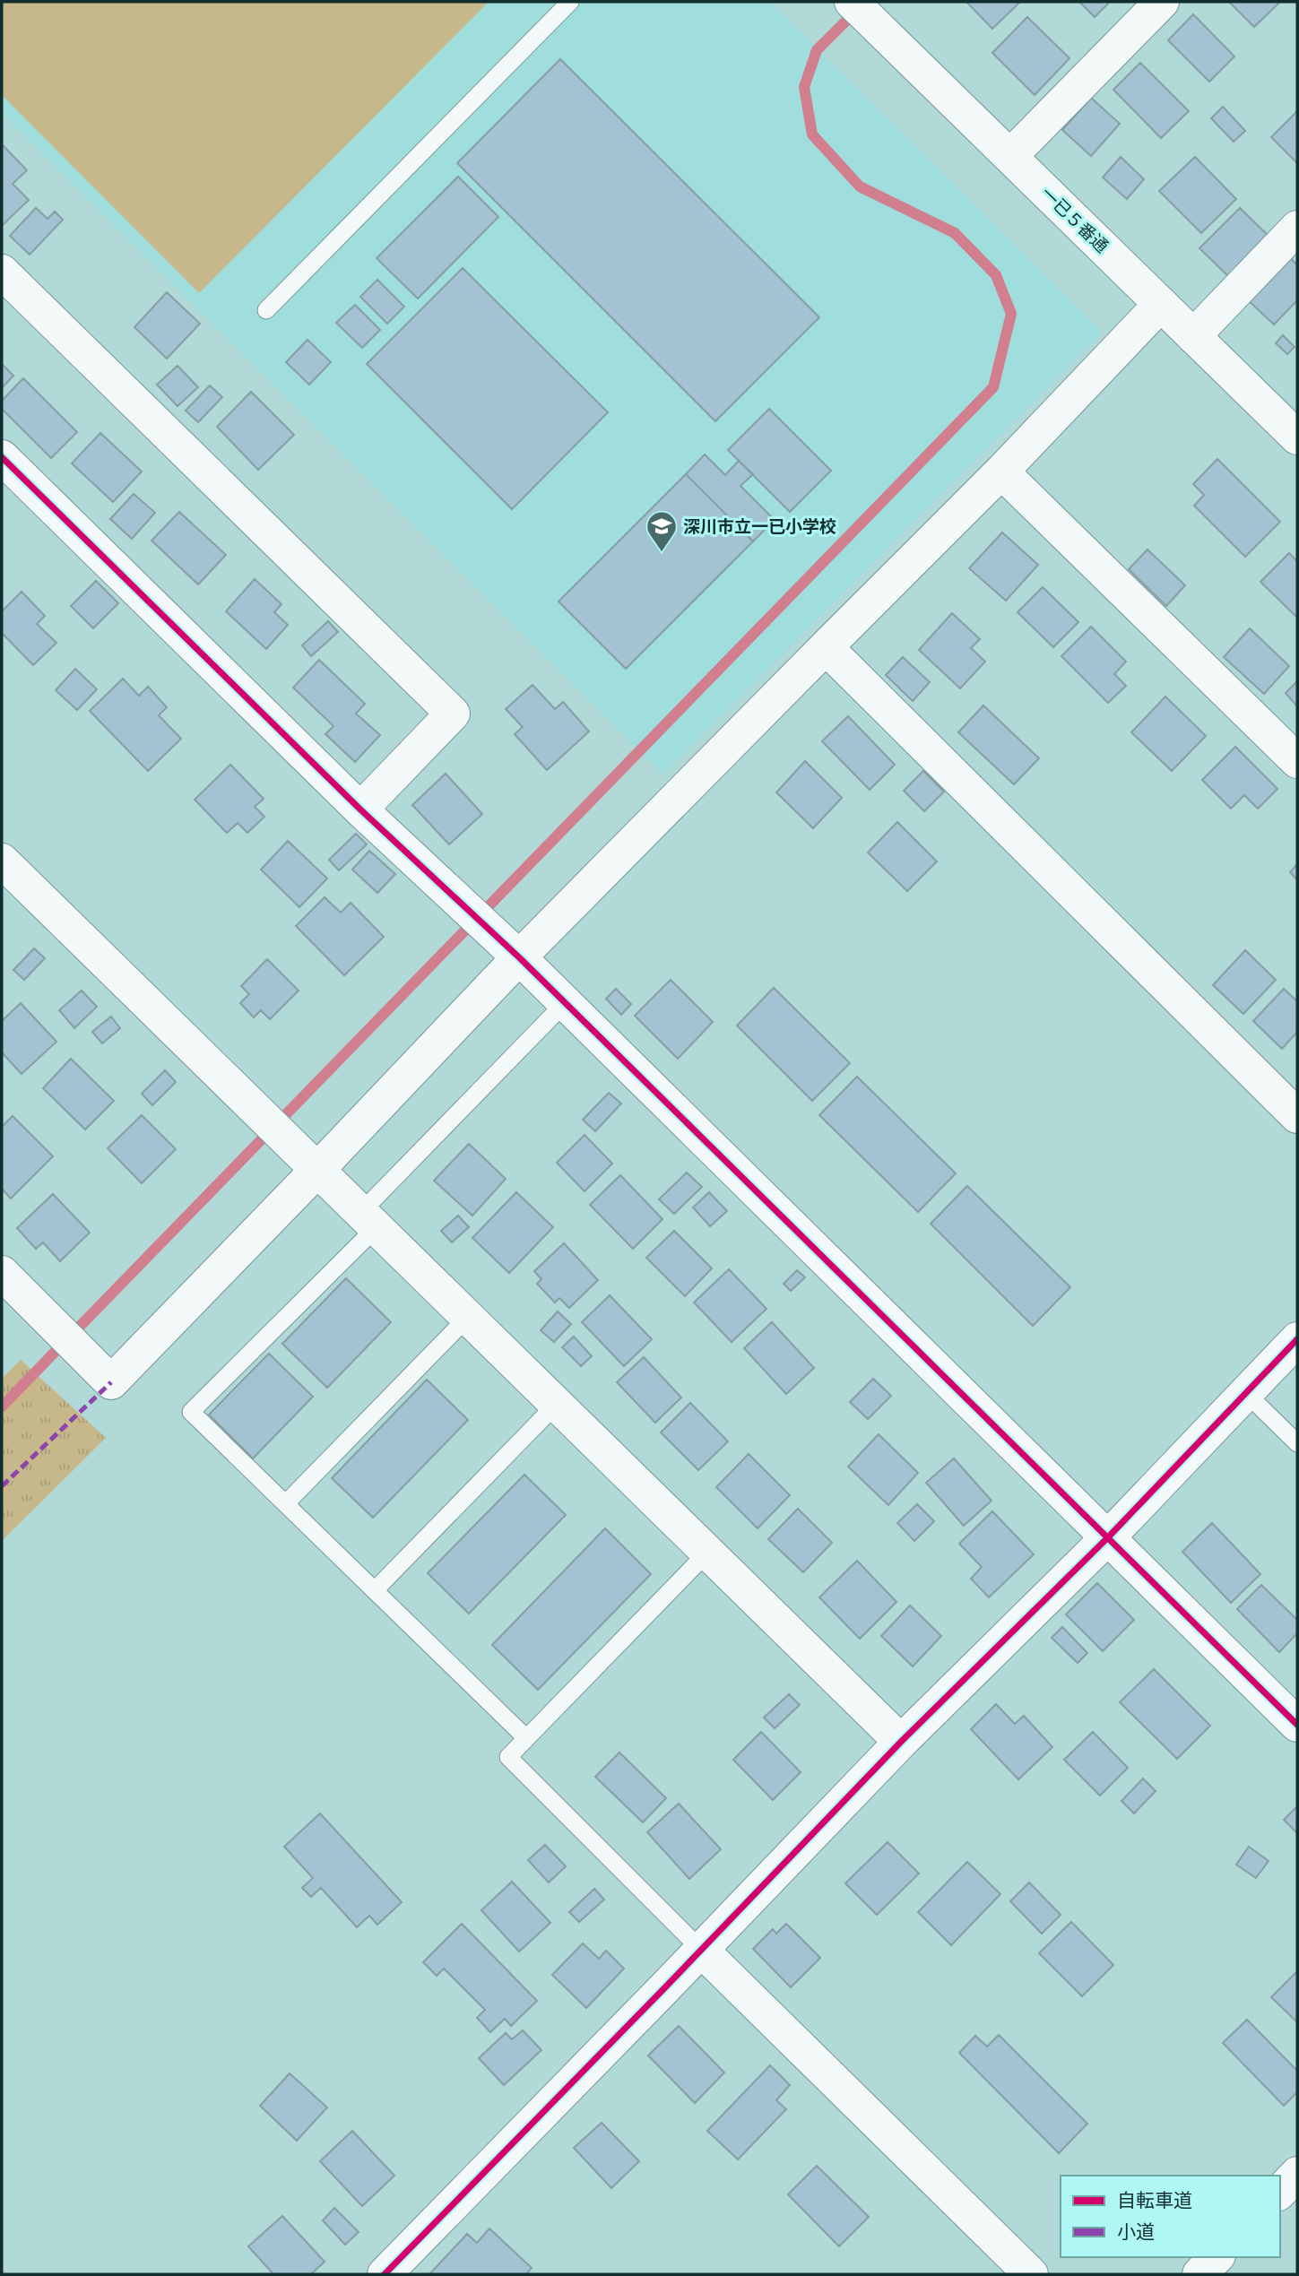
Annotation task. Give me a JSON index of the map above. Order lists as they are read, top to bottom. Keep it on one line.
{"streets":{"main road":["一已５番通"]},"places":{"school or university":["深川市立一已小学校"]},"legend":["自転車道","小道"]}
